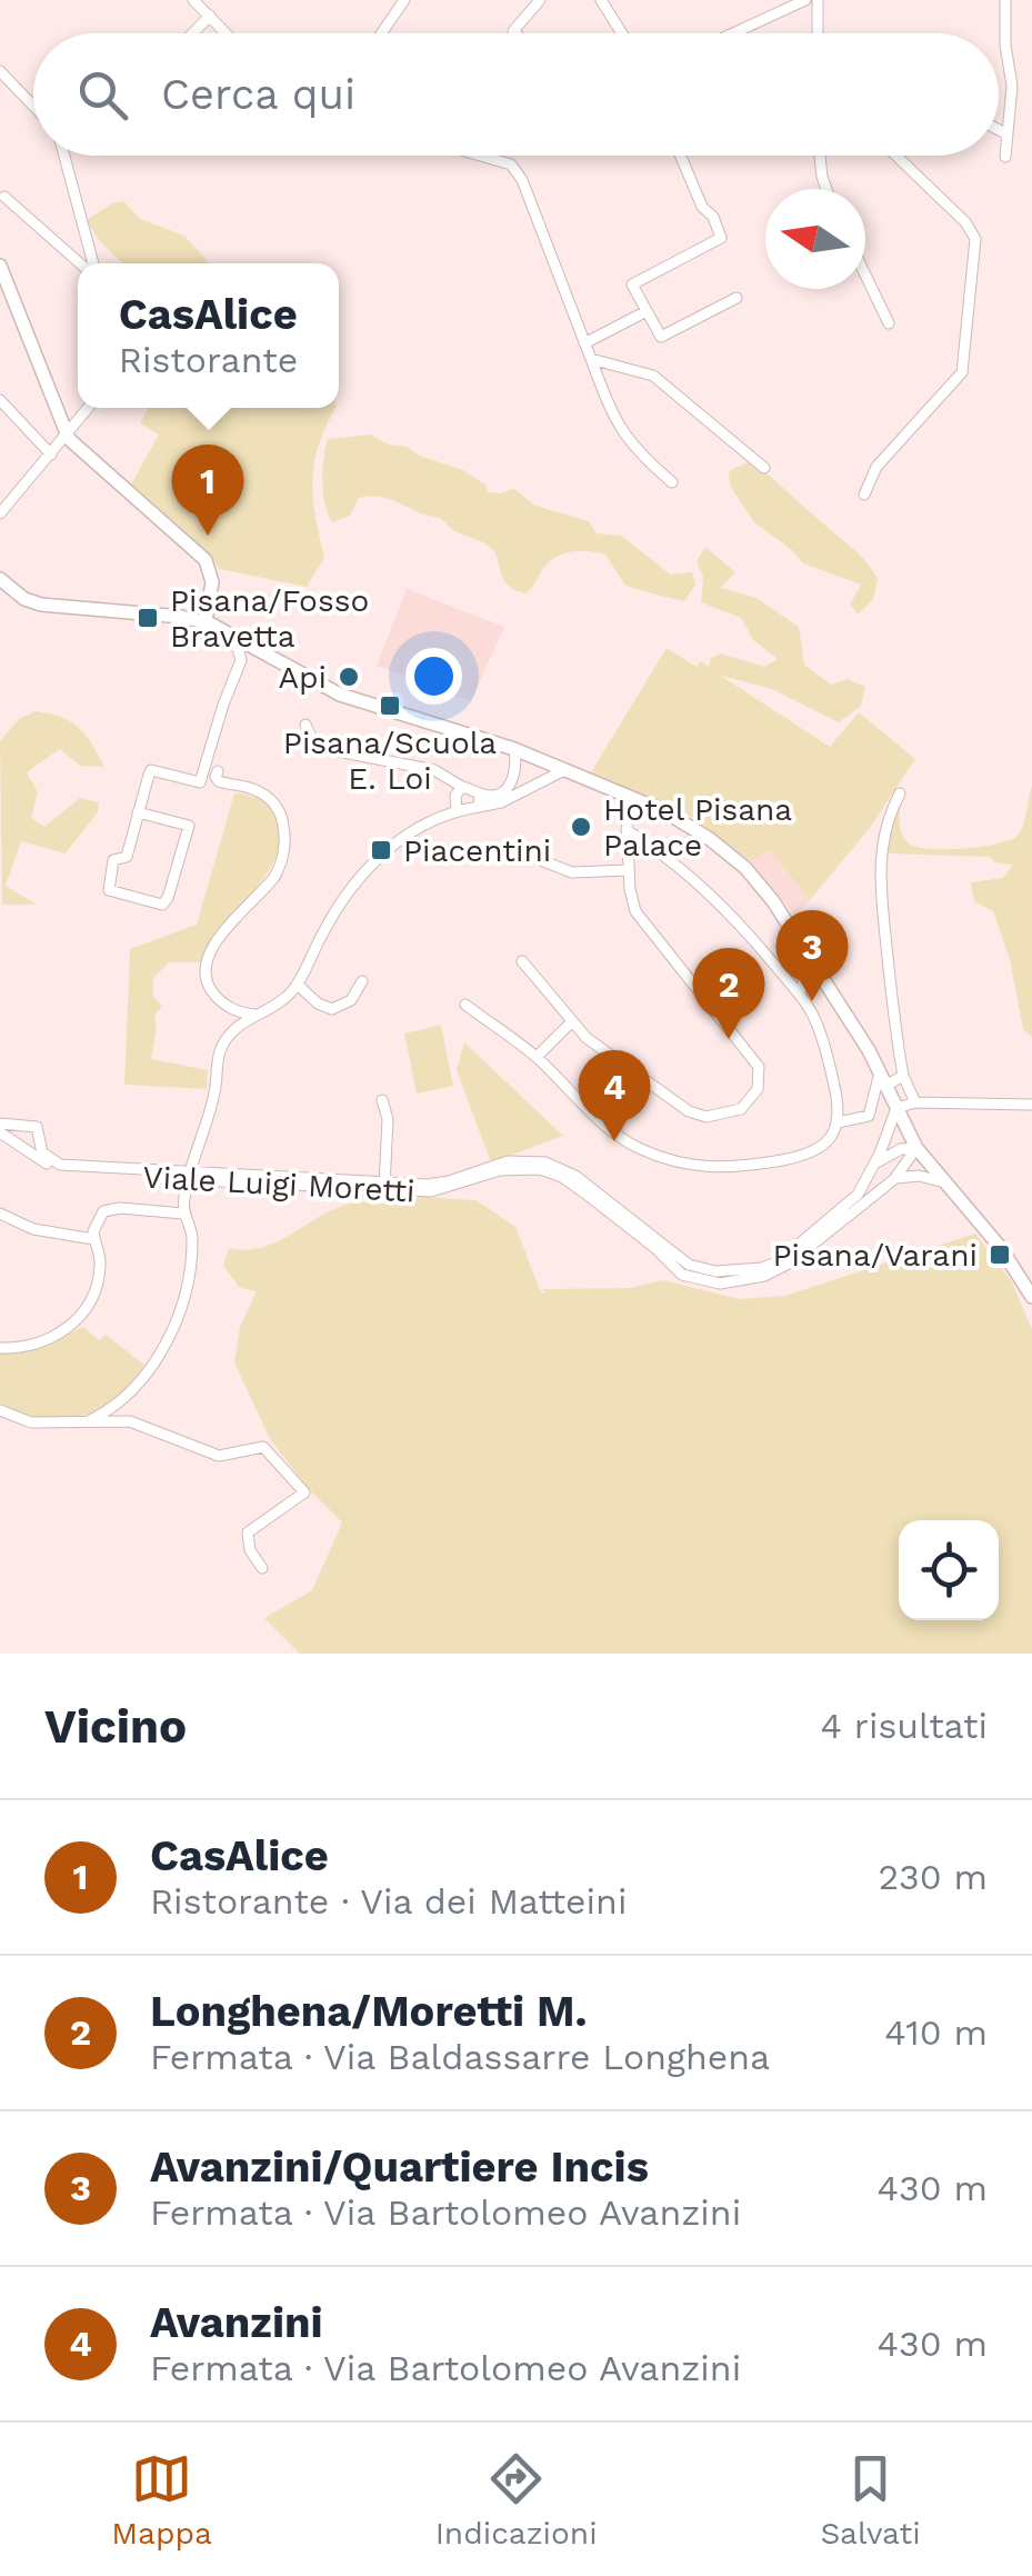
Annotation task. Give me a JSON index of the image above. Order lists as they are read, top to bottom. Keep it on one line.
{"streets":{"street":["Viale Luigi Moretti"]},"places":{"transit":["Pisana/Fosso Bravetta","Pisana/Scuola E. Loi","Piacentini","Pisana/Varani"],"other":["Api","Hotel Pisana Palace"]},"north":"left","page":{"search":"Cerca qui","popup":["CasAlice","Ristorante"],"pins":["1","3","2","4"],"heading":["Vicino","4 risultati"],"list":[{"mark":"1","name":"CasAlice","note":"Ristorante · Via dei Matteini","value":"230 m"},{"mark":"2","name":"Longhena/Moretti M.","note":"Fermata · Via Baldassarre Longhena","value":"410 m"},{"mark":"3","name":"Avanzini/Quartiere Incis","note":"Fermata · Via Bartolomeo Avanzini","value":"430 m"},{"mark":"4","name":"Avanzini","note":"Fermata · Via Bartolomeo Avanzini","value":"430 m"}],"nav":["Mappa","Indicazioni","Salvati"]}}
